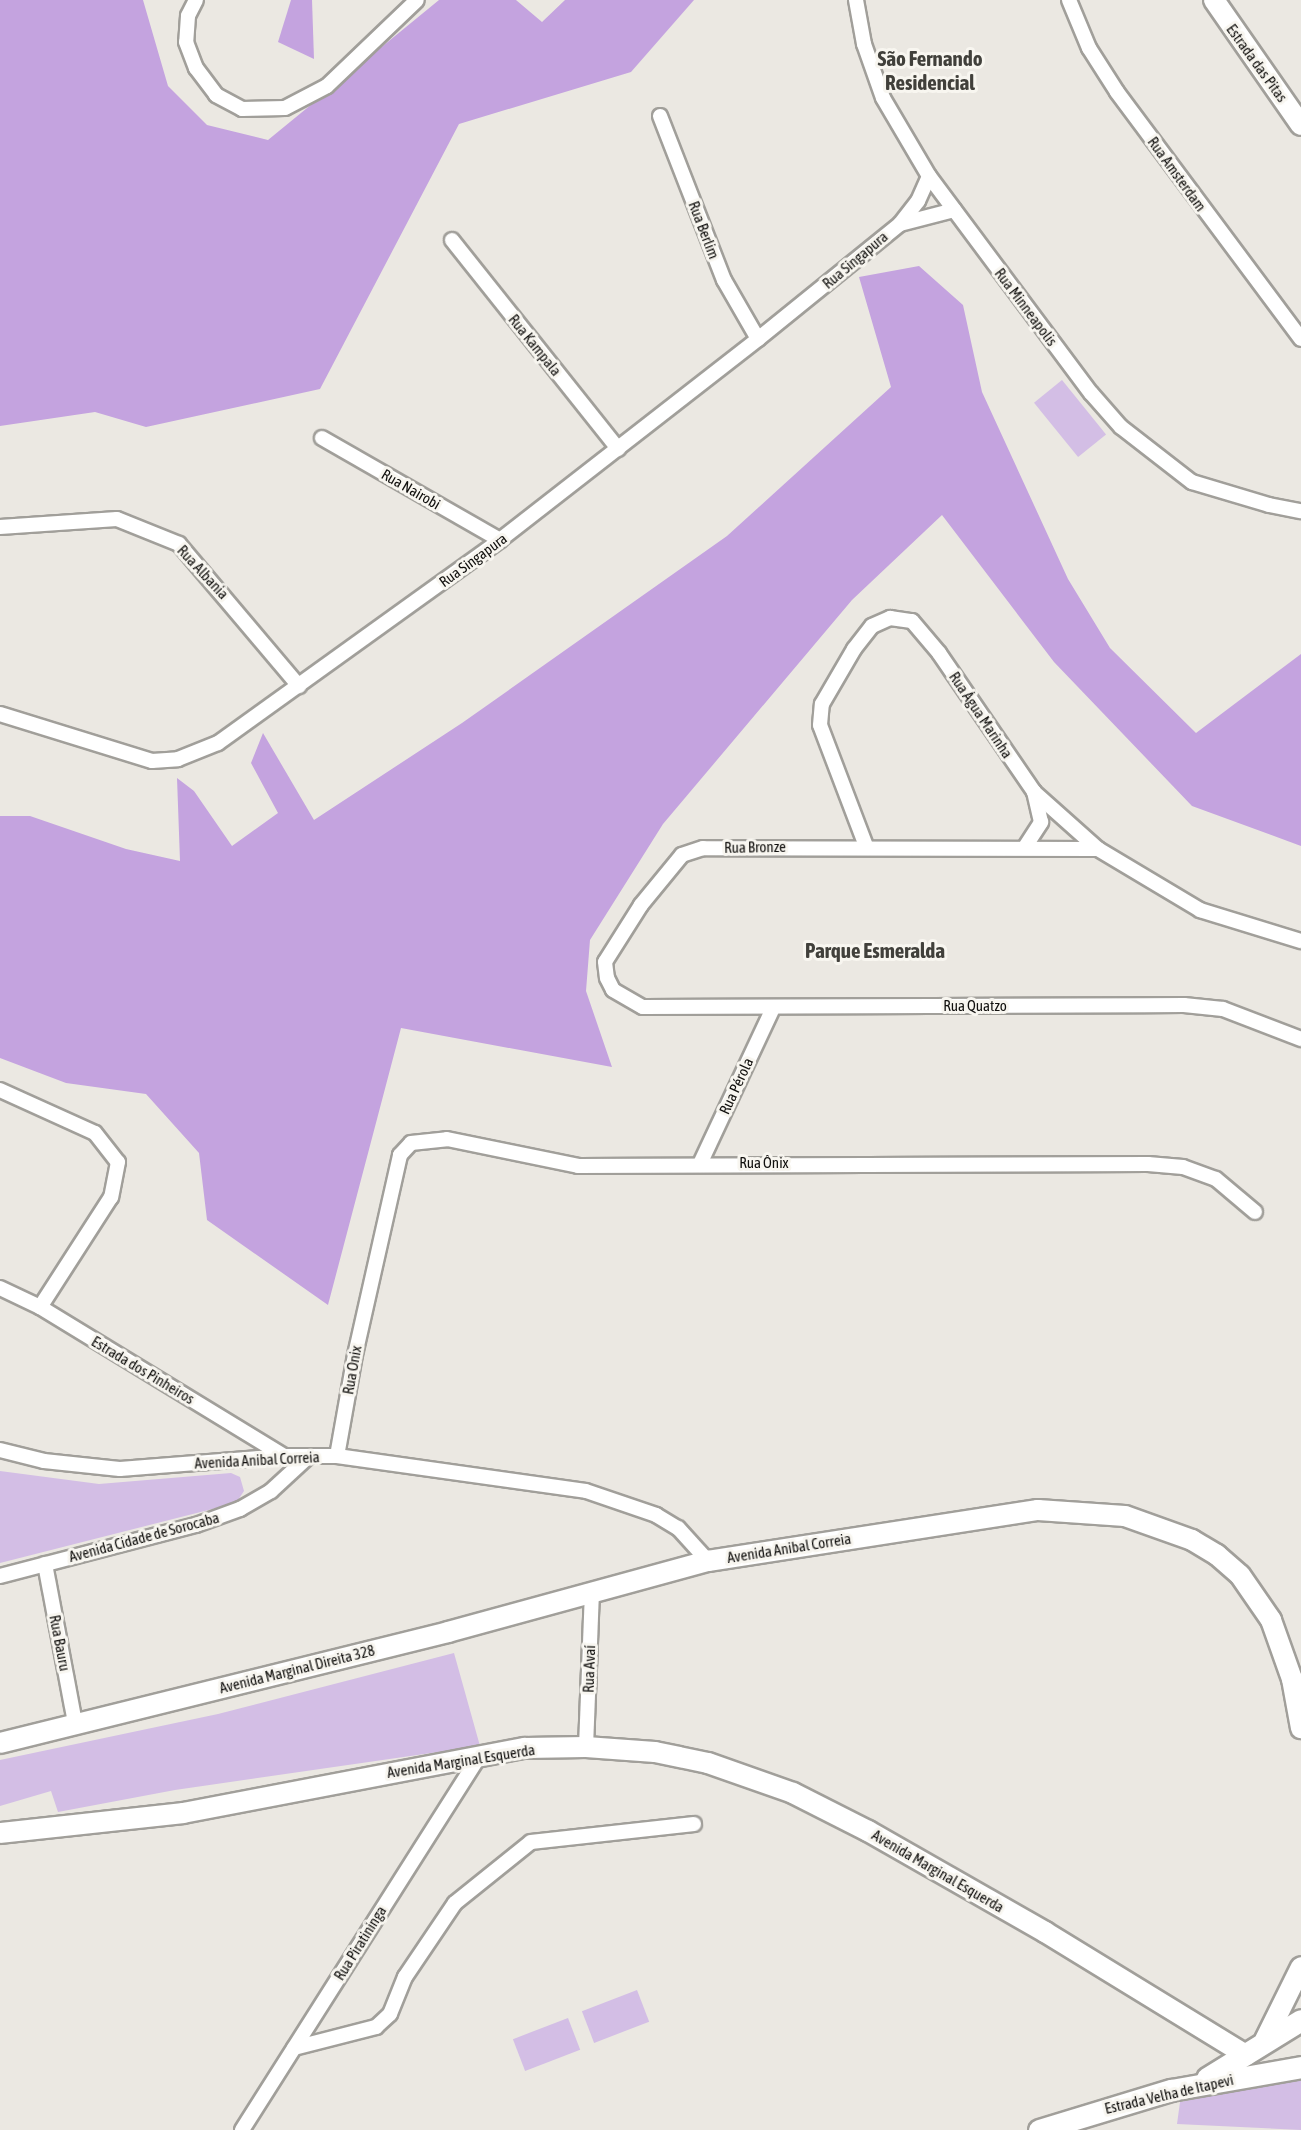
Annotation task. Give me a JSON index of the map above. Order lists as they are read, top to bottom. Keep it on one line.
{"streets":{"main road":["Estrada das Pitas","Avenida Anibal Correia","Avenida Marginal Direita 328","Avenida Marginal Esquerda","Estrada Velha de Itapevi"],"street":["Rua Amsterdam","Rua Berlim","Rua Singapura","Rua Minneapolis","Rua Kampala","Rua Nairobi","Rua Albania","Rua Água Marinha","Rua Bronze","Rua Quatzo","Rua Pérola","Rua Ônix","Estrada dos Pinheiros","Rua Onix","Avenida Cidade de Sorocaba","Rua Bauru","Rua Avaí","Rua Piratininga"]},"crossings":[["Rua Berlim","Rua Singapura"],["Rua Singapura","Rua Minneapolis"],["Rua Singapura","Rua Kampala"],["Rua Singapura","Rua Nairobi"],["Rua Singapura","Rua Albania"],["Rua Água Marinha","Rua Bronze"],["Rua Bronze","Rua Quatzo"],["Rua Quatzo","Rua Pérola"],["Rua Pérola","Rua Ônix"],["Rua Ônix","Rua Onix"],["Estrada dos Pinheiros","Avenida Anibal Correia"],["Rua Onix","Avenida Anibal Correia"],["Avenida Anibal Correia","Avenida Cidade de Sorocaba"],["Avenida Anibal Correia","Avenida Marginal Direita 328"],["Avenida Cidade de Sorocaba","Rua Bauru"],["Rua Bauru","Avenida Marginal Direita 328"],["Avenida Marginal Direita 328","Rua Avaí"],["Rua Avaí","Avenida Marginal Esquerda"],["Avenida Marginal Esquerda","Rua Piratininga"]],"districts":["São Fernando Residencial","Parque Esmeralda"]}
